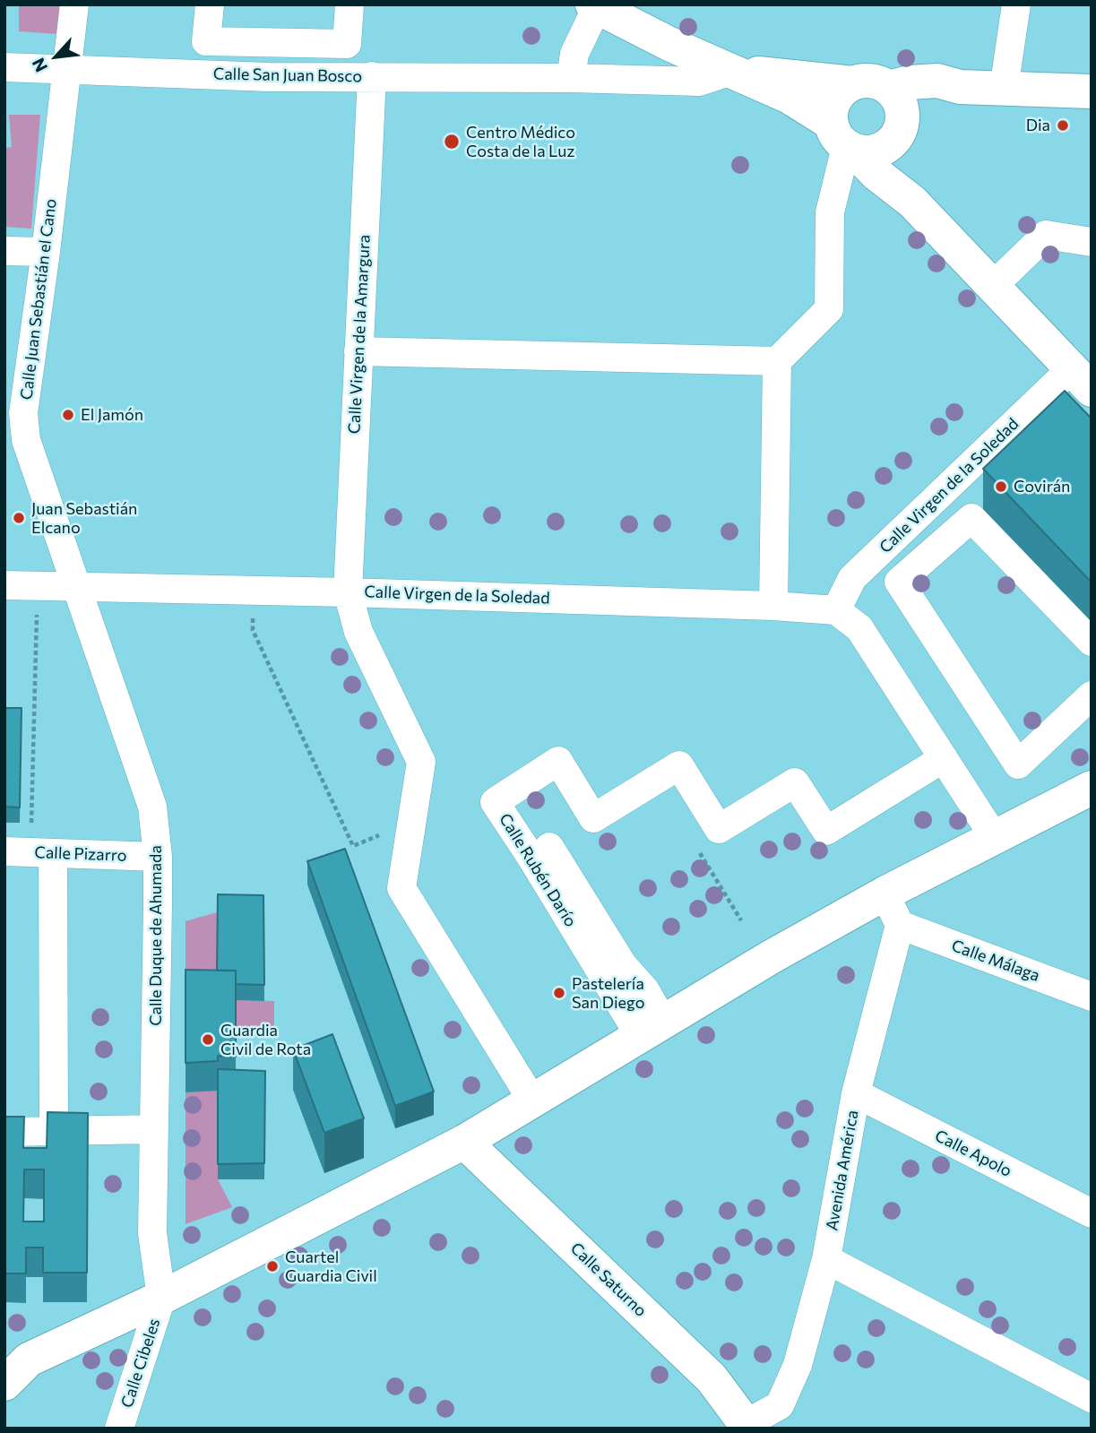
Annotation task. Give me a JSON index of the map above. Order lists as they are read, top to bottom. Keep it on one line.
{"streets":{"street":["Calle San Juan Bosco","Calle Juan Sebastián el Cano","Calle Virgen de la Amargura","Calle Virgen de la Soledad","Calle Pizarro","Calle Rubén Darío","Calle Duque de Ahumada","Calle Málaga","Calle Apolo","Avenida América","Calle Saturno","Calle Cibeles"]},"crossings":[["Calle San Juan Bosco","Calle Juan Sebastián el Cano"],["Calle San Juan Bosco","Calle Virgen de la Amargura"],["Calle Juan Sebastián el Cano","Calle Virgen de la Soledad"],["Calle Juan Sebastián el Cano","Calle Duque de Ahumada"],["Calle Virgen de la Amargura","Calle Virgen de la Soledad"],["Calle Virgen de la Soledad","Calle Duque de Ahumada"],["Calle Pizarro","Calle Duque de Ahumada"],["Calle Duque de Ahumada","Calle Cibeles"],["Calle Málaga","Avenida América"],["Calle Apolo","Avenida América"],["Avenida América","Calle Saturno"]],"places":["Dia","Centro Médico Costa de la Luz","El Jamón","Covirán","Juan Sebastián Elcano","Pastelería San Diego","Guardia Civil de Rota","Cuartel Guardia Civil"],"north":"bottom left"}
